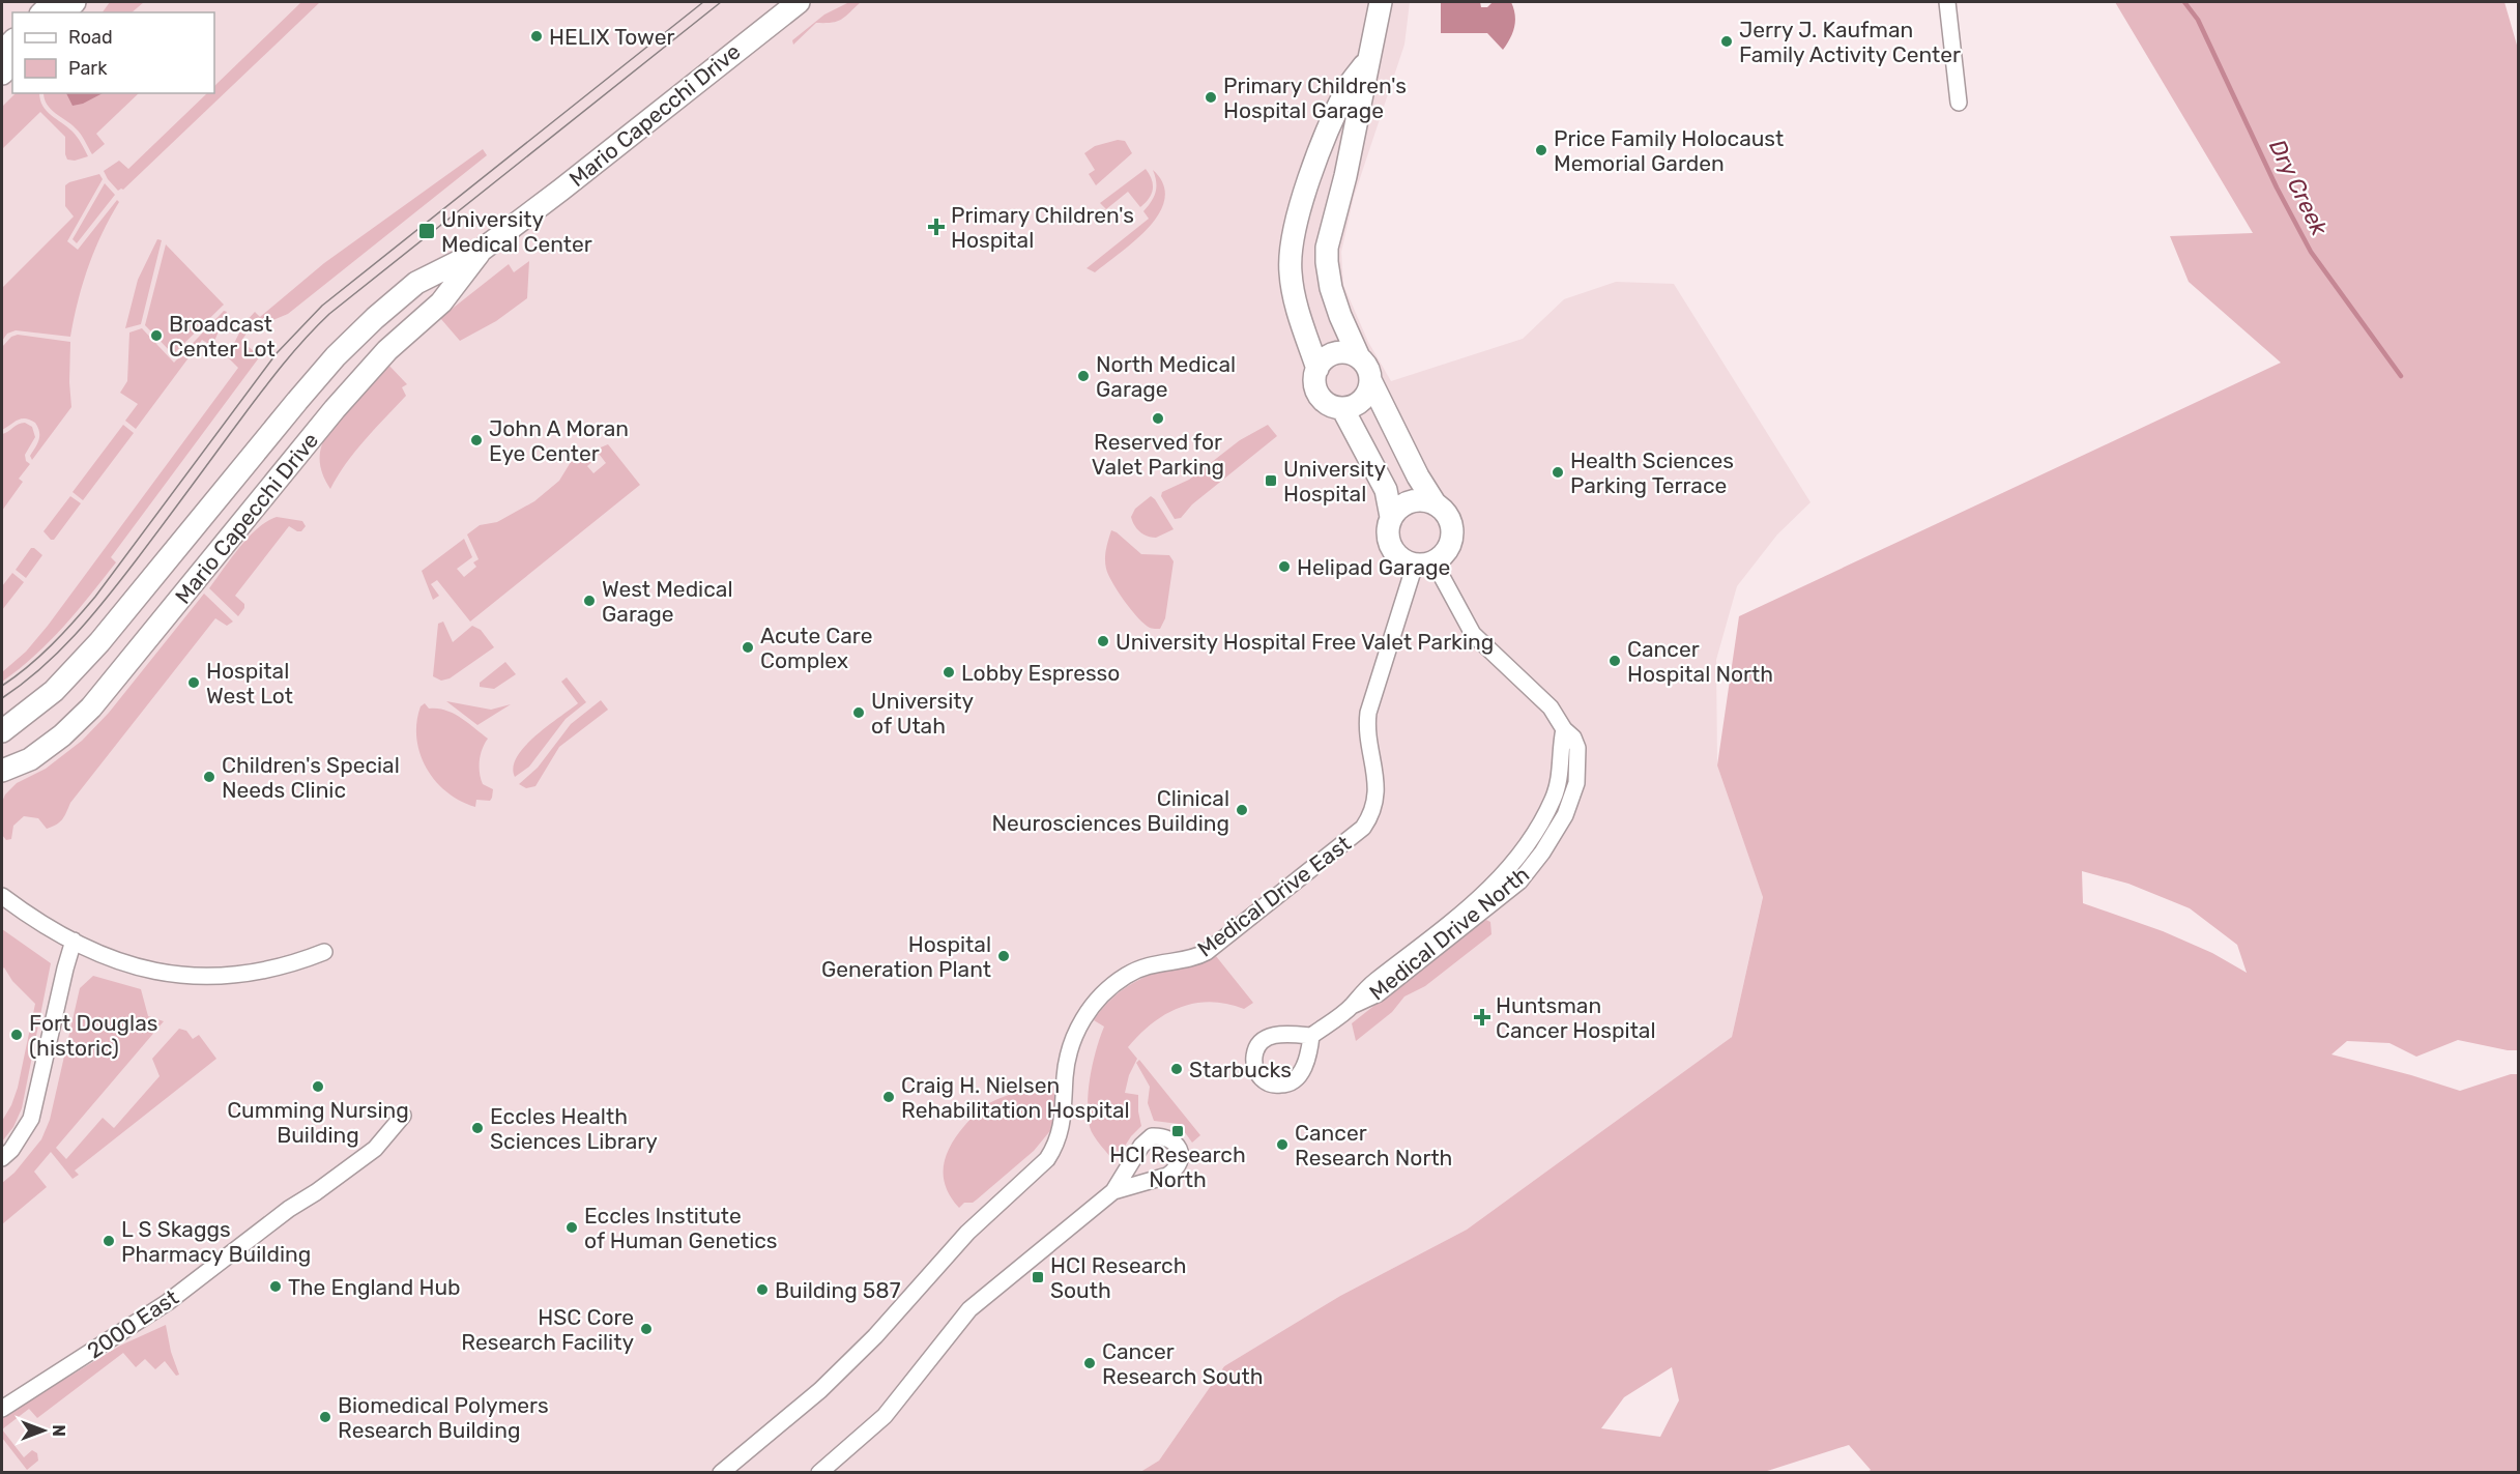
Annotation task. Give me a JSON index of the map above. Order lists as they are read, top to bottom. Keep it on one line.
{"streets":{"main road":["Mario Capecchi Drive"],"street":["Medical Drive East","Medical Drive North","2000 East"]},"crossings":[["Medical Drive East","Medical Drive North"]],"water":["Dry Creek"],"places":{"other":["HELIX Tower","Jerry J. Kaufman Family Activity Center","Primary Children's Hospital Garage","Price Family Holocaust Memorial Garden","Broadcast Center Lot","North Medical Garage","Reserved for Valet Parking","John A Moran Eye Center","Health Sciences Parking Terrace","Helipad Garage","West Medical Garage","University Hospital Free Valet Parking","Acute Care Complex","Cancer Hospital North","Lobby Espresso","Hospital West Lot","University of Utah","Children's Special Needs Clinic","Clinical Neurosciences Building","Hospital Generation Plant","Fort Douglas (historic)","Starbucks","Cumming Nursing Building","Craig H. Nielsen Rehabilitation Hospital","Eccles Health Sciences Library","Cancer Research North","Eccles Institute of Human Genetics","L S Skaggs Pharmacy Building","The England Hub","Building 587","HSC Core Research Facility","Cancer Research South","Biomedical Polymers Research Building"],"health":["Primary Children's Hospital","Huntsman Cancer Hospital"],"transit":["University Medical Center","University Hospital","HCI Research North","HCI Research South"]},"legend":["Road","Park"],"north":"right"}
